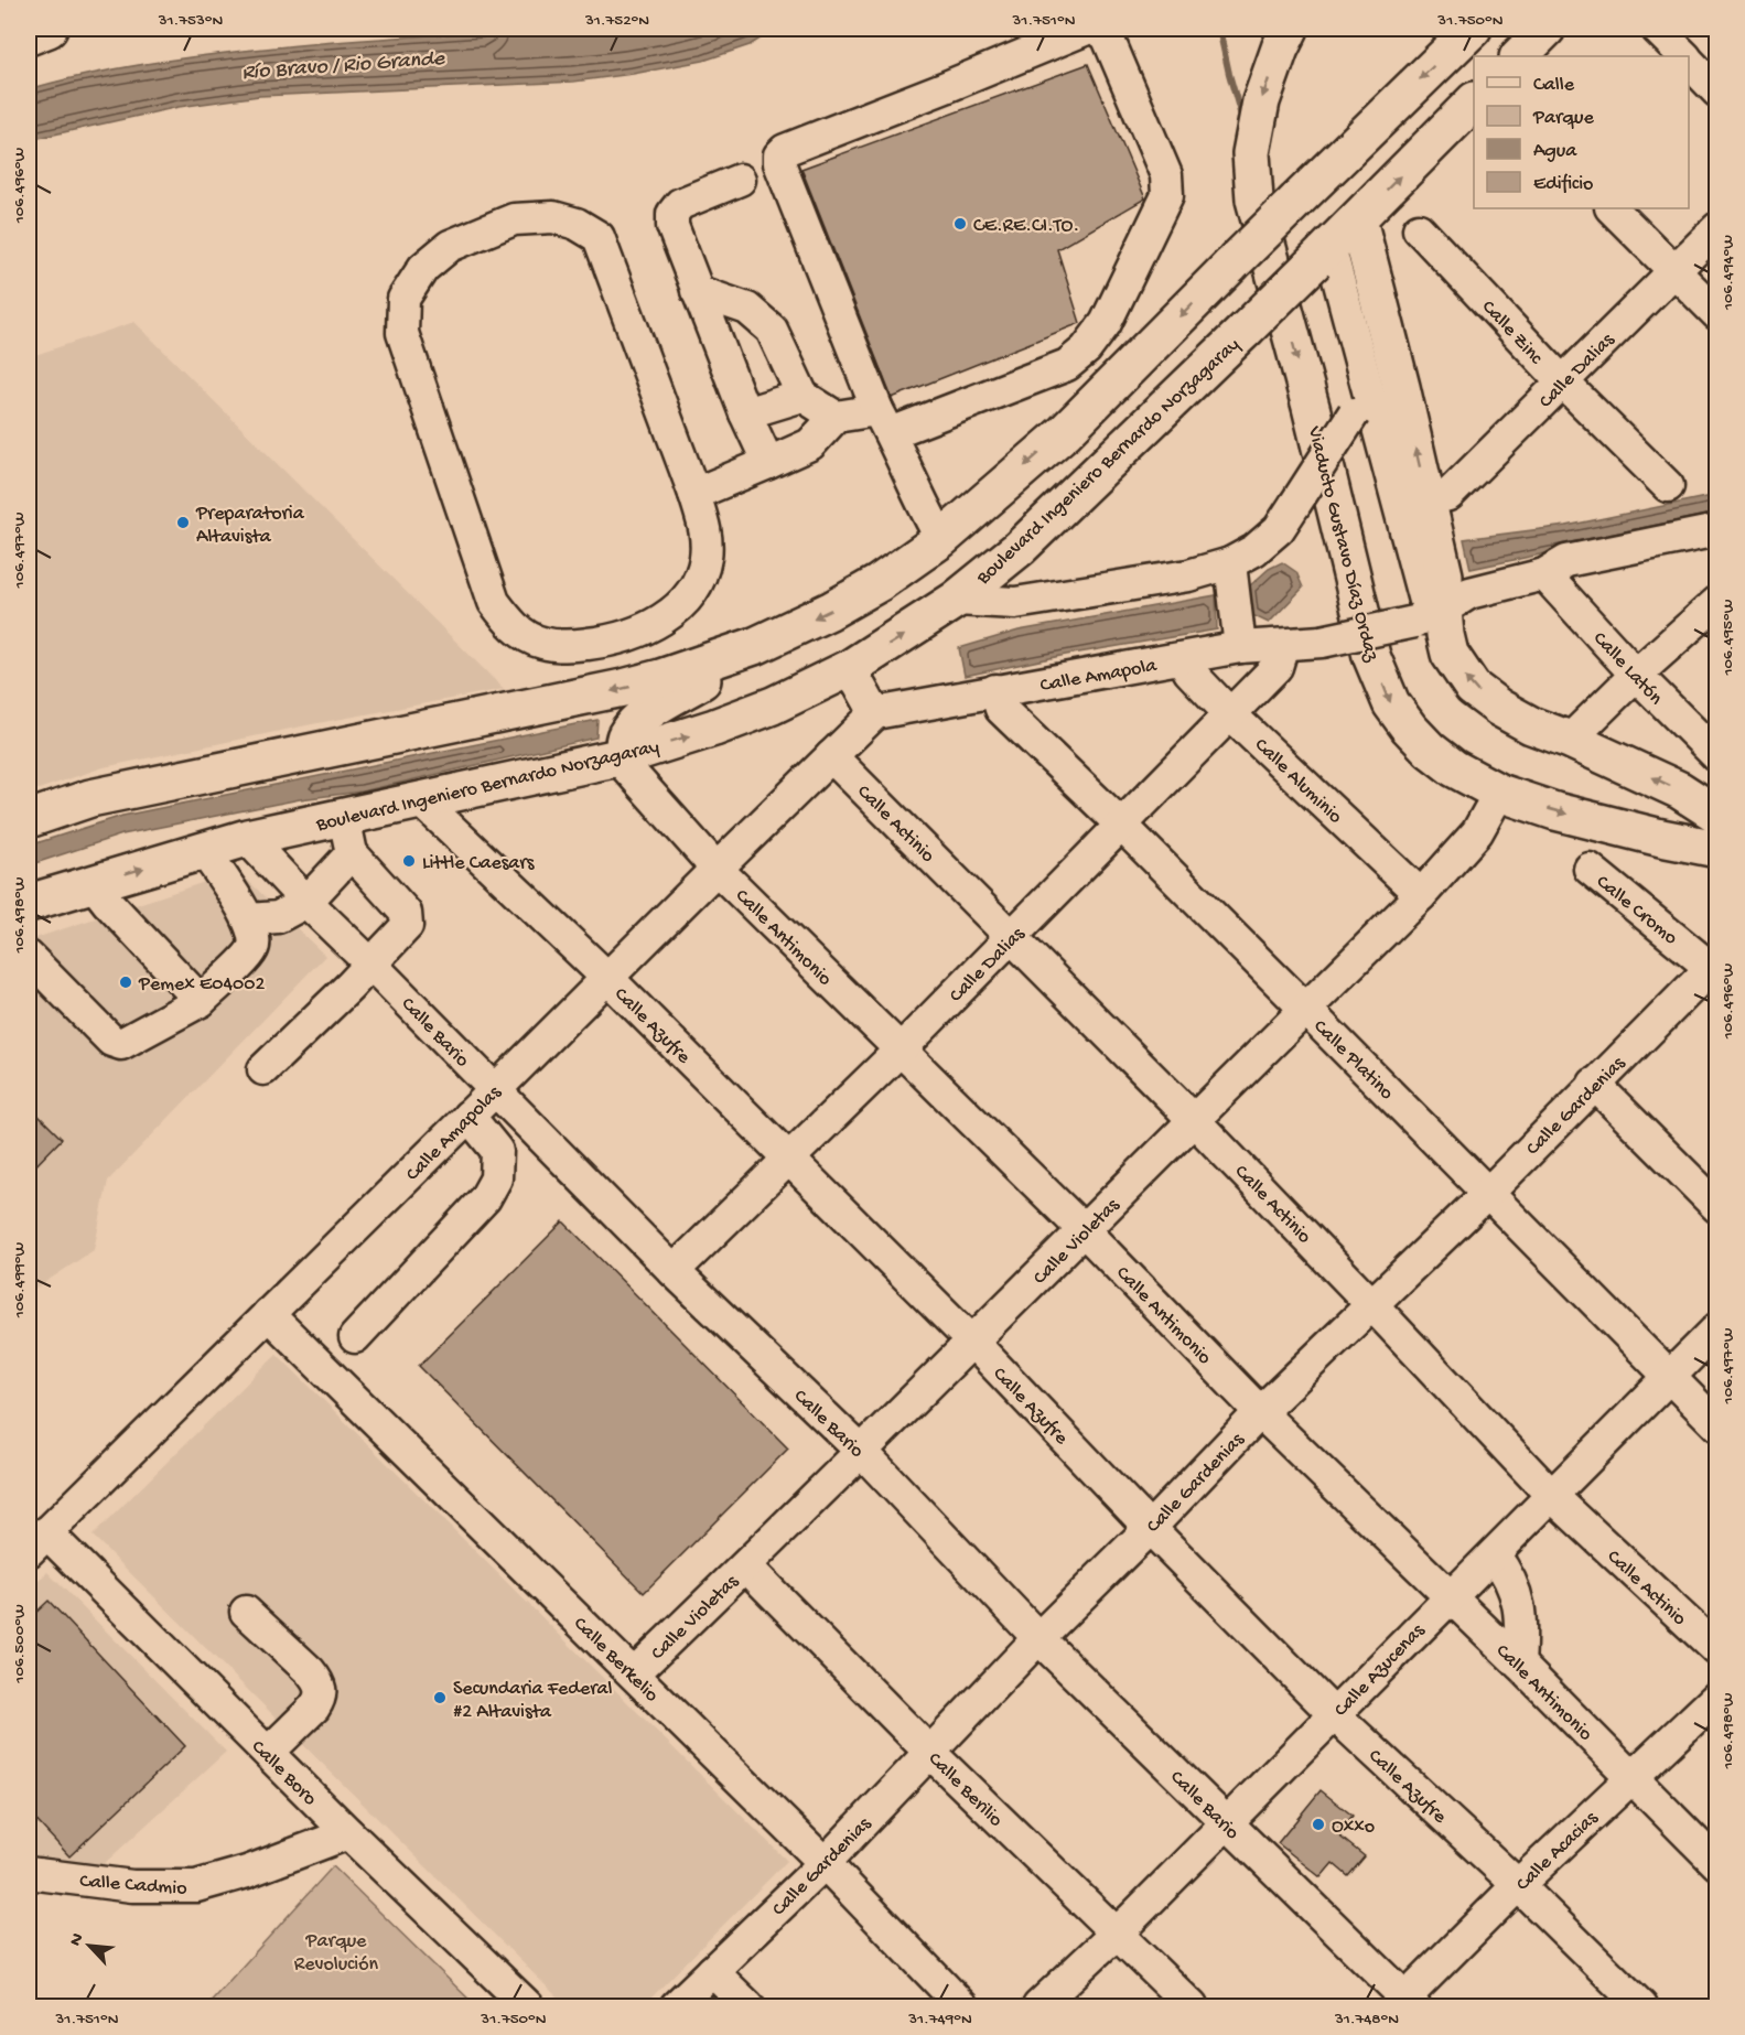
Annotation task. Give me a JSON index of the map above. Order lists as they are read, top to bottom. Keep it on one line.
{"streets":{"main road":["Boulevard Ingeniero Bernardo Norzagaray","Viaducto Gustavo Díaz Ordaz"],"street":["Calle Zinc","Calle Dalias","Calle Latón","Calle Amapola","Calle Aluminio","Calle Actinio","Calle Cromo","Calle Antimonio","Calle Azufre","Calle Bario","Calle Platino","Calle Gardenias","Calle Amapolas","Calle Violetas","Calle Berkelio","Calle Azucenas","Calle Boro","Calle Berilio","Calle Acacias","Calle Cadmio"]},"crossings":[["Calle Zinc","Calle Dalias"],["Calle Dalias","Calle Amapola"],["Calle Dalias","Calle Aluminio"],["Calle Dalias","Calle Actinio"],["Calle Dalias","Calle Antimonio"],["Calle Dalias","Calle Azufre"],["Calle Dalias","Calle Bario"],["Calle Dalias","Calle Platino"],["Boulevard Ingeniero Bernardo Norzagaray","Calle Antimonio"],["Boulevard Ingeniero Bernardo Norzagaray","Calle Azufre"],["Boulevard Ingeniero Bernardo Norzagaray","Calle Bario"],["Viaducto Gustavo Díaz Ordaz","Calle Violetas"],["Calle Latón","Calle Amapola"],["Calle Amapola","Calle Aluminio"],["Calle Amapola","Calle Platino"],["Calle Amapola","Calle Amapolas"],["Calle Aluminio","Calle Violetas"],["Calle Actinio","Calle Gardenias"],["Calle Actinio","Calle Amapolas"],["Calle Actinio","Calle Violetas"],["Calle Actinio","Calle Azucenas"],["Calle Cromo","Calle Gardenias"],["Calle Antimonio","Calle Gardenias"],["Calle Antimonio","Calle Amapolas"],["Calle Antimonio","Calle Violetas"],["Calle Antimonio","Calle Azucenas"],["Calle Antimonio","Calle Acacias"],["Calle Azufre","Calle Gardenias"],["Calle Azufre","Calle Amapolas"],["Calle Azufre","Calle Violetas"],["Calle Azufre","Calle Azucenas"],["Calle Azufre","Calle Acacias"],["Calle Bario","Calle Gardenias"],["Calle Bario","Calle Amapolas"],["Calle Bario","Calle Violetas"],["Calle Bario","Calle Azucenas"],["Calle Bario","Calle Acacias"],["Calle Platino","Calle Gardenias"],["Calle Platino","Calle Violetas"],["Calle Platino","Calle Azucenas"],["Calle Gardenias","Calle Berkelio"],["Calle Gardenias","Calle Berilio"],["Calle Amapolas","Calle Berkelio"],["Calle Amapolas","Calle Boro"],["Calle Violetas","Calle Berkelio"],["Calle Violetas","Calle Berilio"],["Calle Azucenas","Calle Berilio"],["Calle Boro","Calle Cadmio"]],"one_way":["Viaducto Gustavo Díaz Ordaz"],"water":["Río Bravo / Rio Grande"],"parks":["Parque Revolución"],"places":["CE.RE.CI.TO.","Preparatoria Altavista","Little Caesars","Pemex E04002","Secundaria Federal #2 Altavista","Oxxo"],"legend":["Calle","Parque","Agua","Edificio"],"north":"top left","coordinates":["31.753°N","31.752°N","31.751°N","31.750°N","106.496°W","106.494°W","106.497°W","106.495°W","106.498°W","106.499°W","106.500°W","31.749°N","31.748°N"]}
